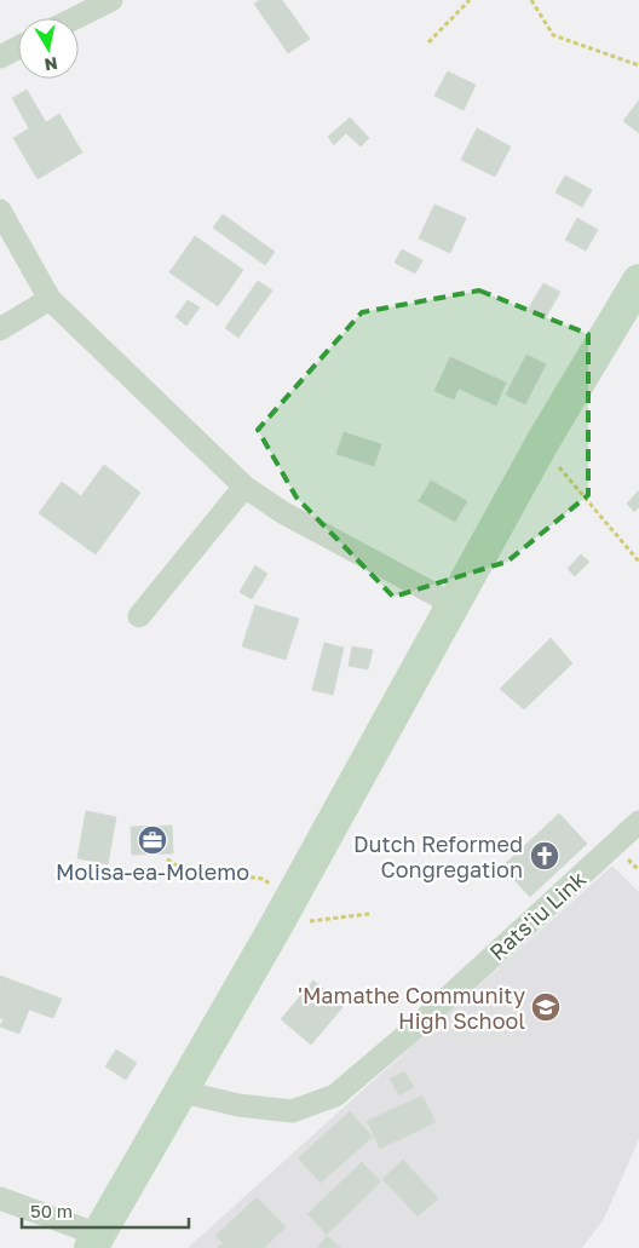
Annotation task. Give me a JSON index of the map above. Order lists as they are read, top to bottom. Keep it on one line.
{"streets":{"street":["Rats'iu Link"]},"places":{"office":["Molisa-ea-Molemo"],"church":["Dutch Reformed Congregation"],"school or university":["'Mamathe Community High School"]},"scale_bar":"50 m","north":"bottom"}
